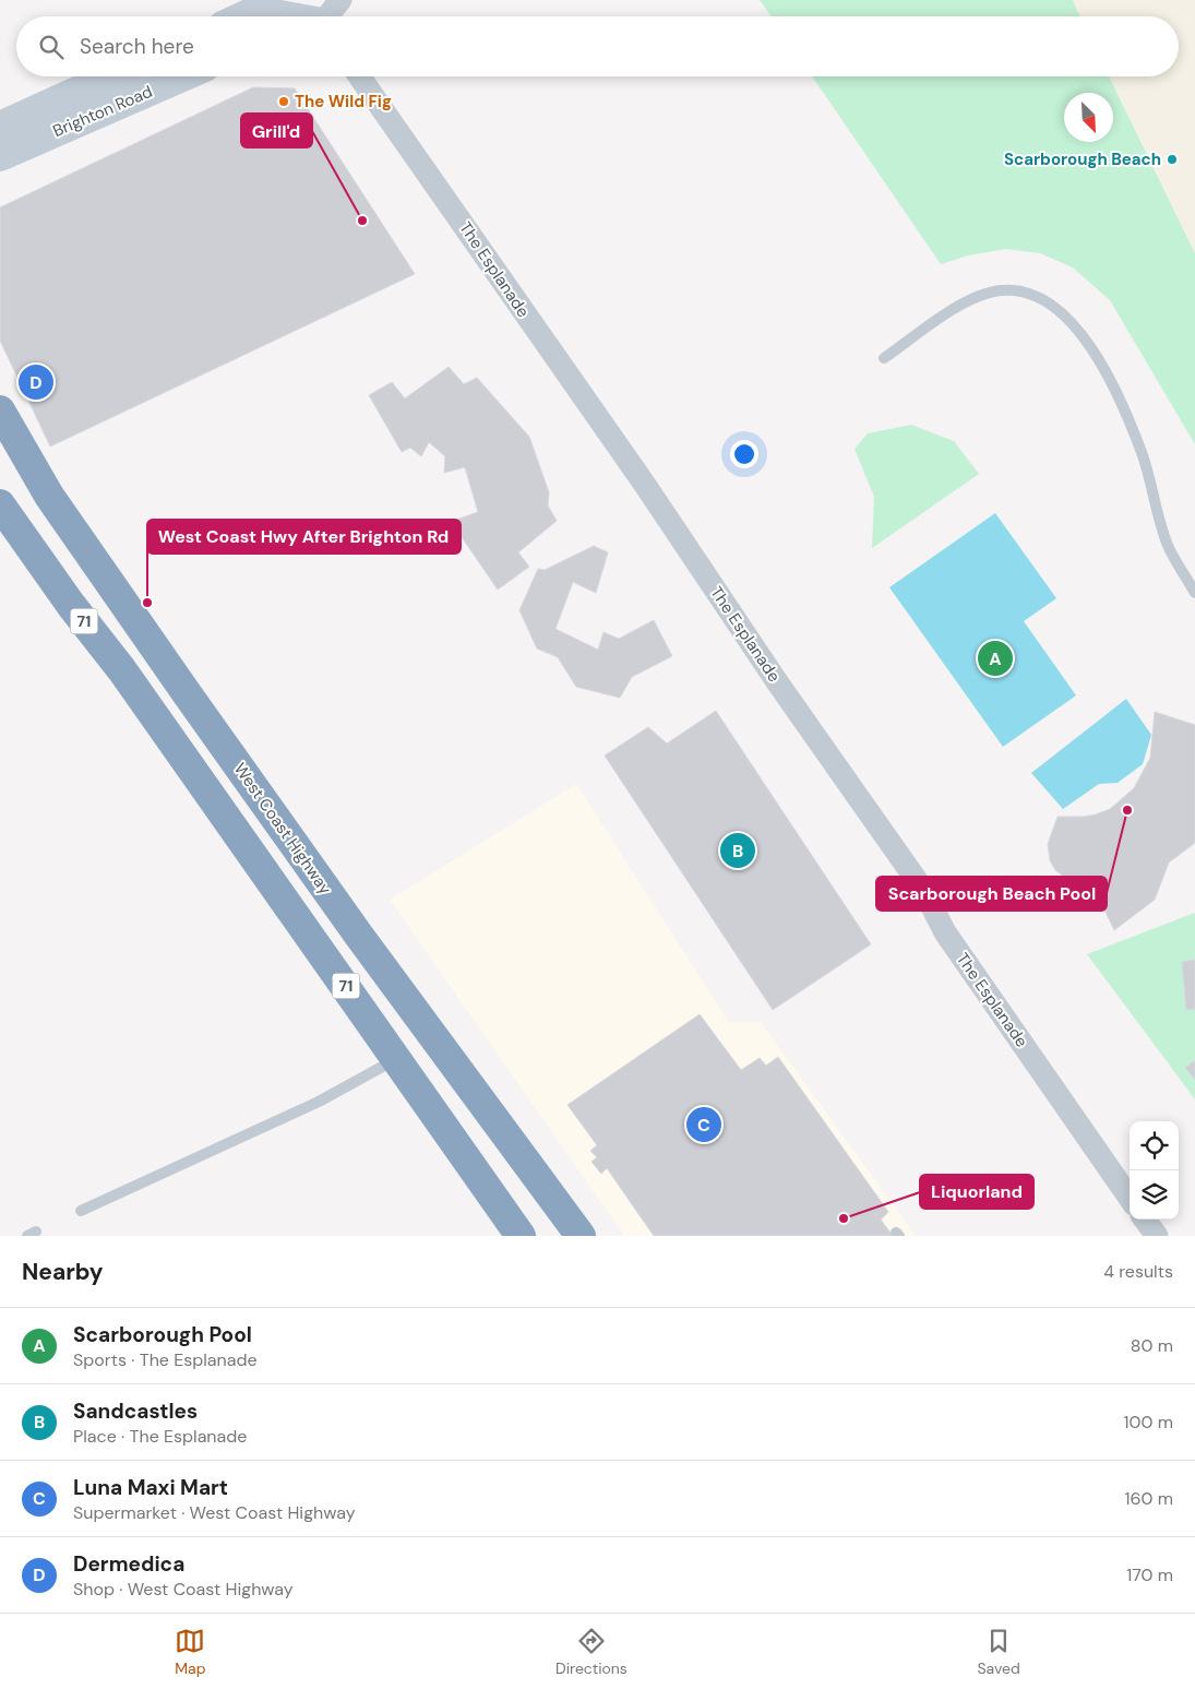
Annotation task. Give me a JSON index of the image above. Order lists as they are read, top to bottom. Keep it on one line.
{"streets":{"highway":["71","West Coast Highway"],"street":["Brighton Road","The Esplanade"]},"places":["The Wild Fig","Scarborough Beach","Grill'd","West Coast Hwy After Brighton Rd","Scarborough Beach Pool","Liquorland"],"north":"bottom right","page":{"search":"Search here","pins":["D","A","B","C"],"heading":["Nearby","4 results"],"list":[{"mark":"A","name":"Scarborough Pool","note":"Sports · The Esplanade","value":"80 m"},{"mark":"B","name":"Sandcastles","note":"Place · The Esplanade","value":"100 m"},{"mark":"C","name":"Luna Maxi Mart","note":"Supermarket · West Coast Highway","value":"160 m"},{"mark":"D","name":"Dermedica","note":"Shop · West Coast Highway","value":"170 m"}],"nav":["Map","Directions","Saved"]}}
